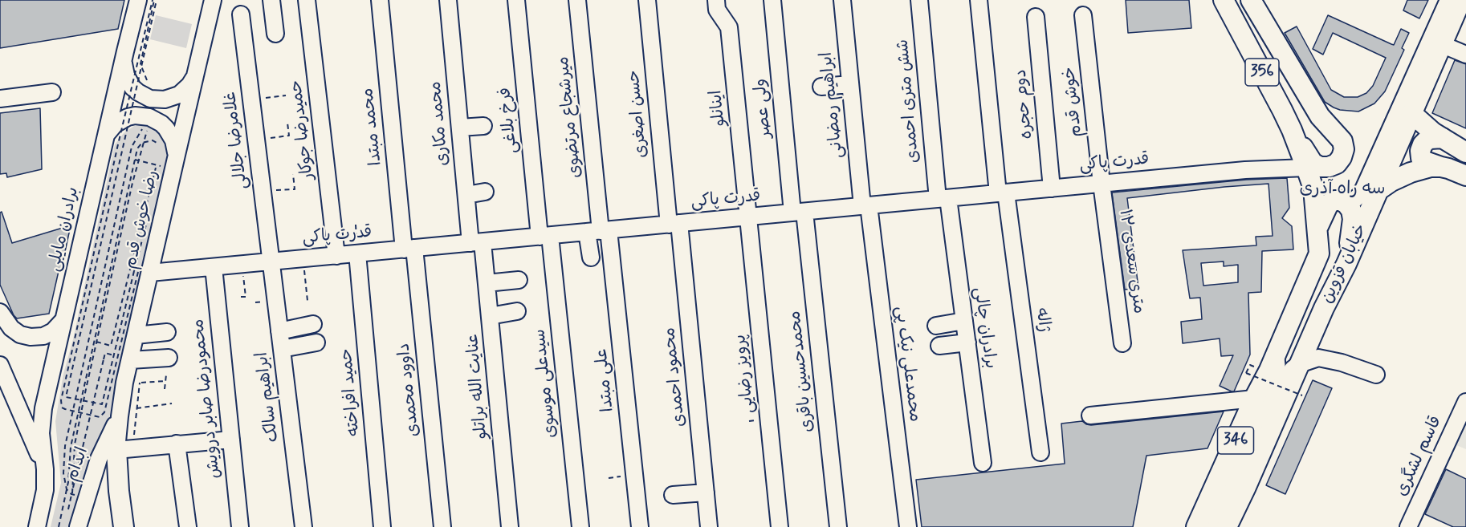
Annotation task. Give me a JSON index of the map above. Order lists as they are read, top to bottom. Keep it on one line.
{"streets":{"main road":["356","خیابان قزوین","346"],"street":["شش متری احمدی","خوش قدم","دوم حجره","ابراهیم رمضانی","اینانلو","ولی عصر","حسن اصغری","میرشجاع مرتضوی","فرخ بلاغی","محمد مکاری","محمد مبتدا","حمیدرضا جوکار","غلامرضا جلالی","قدرت پاکی","رضا خوش قدم","برادران مایلی","۱۲ متری سعدی","ژاله","برادران چالی","محمدعلی نیک پی","محمدحسین باقری","پرویز رضایی","محمود احمدی","علی مبتدا","سیدعلی موسوی","عنایت الله براتلو","داوود محمدی","حمید افراخته","ابراهیم سالک","محمودرضا صابر درویش","قاسم لشگری","ابدام"]},"crossings":[["356","قدرت پاکی"],["356","خیابان قزوین"],["شش متری احمدی","قدرت پاکی"],["شش متری احمدی","برادران چالی"],["خوش قدم","قدرت پاکی"],["خوش قدم","۱۲ متری سعدی"],["دوم حجره","قدرت پاکی"],["ابراهیم رمضانی","قدرت پاکی"],["ابراهیم رمضانی","محمدعلی نیک پی"],["اینانلو","قدرت پاکی"],["اینانلو","پرویز رضایی"],["ولی عصر","قدرت پاکی"],["ولی عصر","محمدحسین باقری"],["حسن اصغری","قدرت پاکی"],["حسن اصغری","محمود احمدی"],["میرشجاع مرتضوی","قدرت پاکی"],["میرشجاع مرتضوی","علی مبتدا"],["فرخ بلاغی","قدرت پاکی"],["فرخ بلاغی","سیدعلی موسوی"],["محمد مکاری","قدرت پاکی"],["محمد مکاری","عنایت الله براتلو"],["محمد مبتدا","قدرت پاکی"],["محمد مبتدا","داوود محمدی"],["حمیدرضا جوکار","قدرت پاکی"],["غلامرضا جلالی","قدرت پاکی"],["غلامرضا جلالی","ابراهیم سالک"],["قدرت پاکی","رضا خوش قدم"],["قدرت پاکی","۱۲ متری سعدی"],["قدرت پاکی","ژاله"],["قدرت پاکی","برادران چالی"],["قدرت پاکی","محمدعلی نیک پی"],["قدرت پاکی","محمدحسین باقری"],["قدرت پاکی","پرویز رضایی"],["قدرت پاکی","محمود احمدی"],["قدرت پاکی","علی مبتدا"],["قدرت پاکی","سیدعلی موسوی"],["قدرت پاکی","عنایت الله براتلو"],["قدرت پاکی","داوود محمدی"],["قدرت پاکی","حمید افراخته"],["قدرت پاکی","ابراهیم سالک"],["قدرت پاکی","محمودرضا صابر درویش"],["رضا خوش قدم","ابدام"]],"districts":["سه راه آذری"]}
